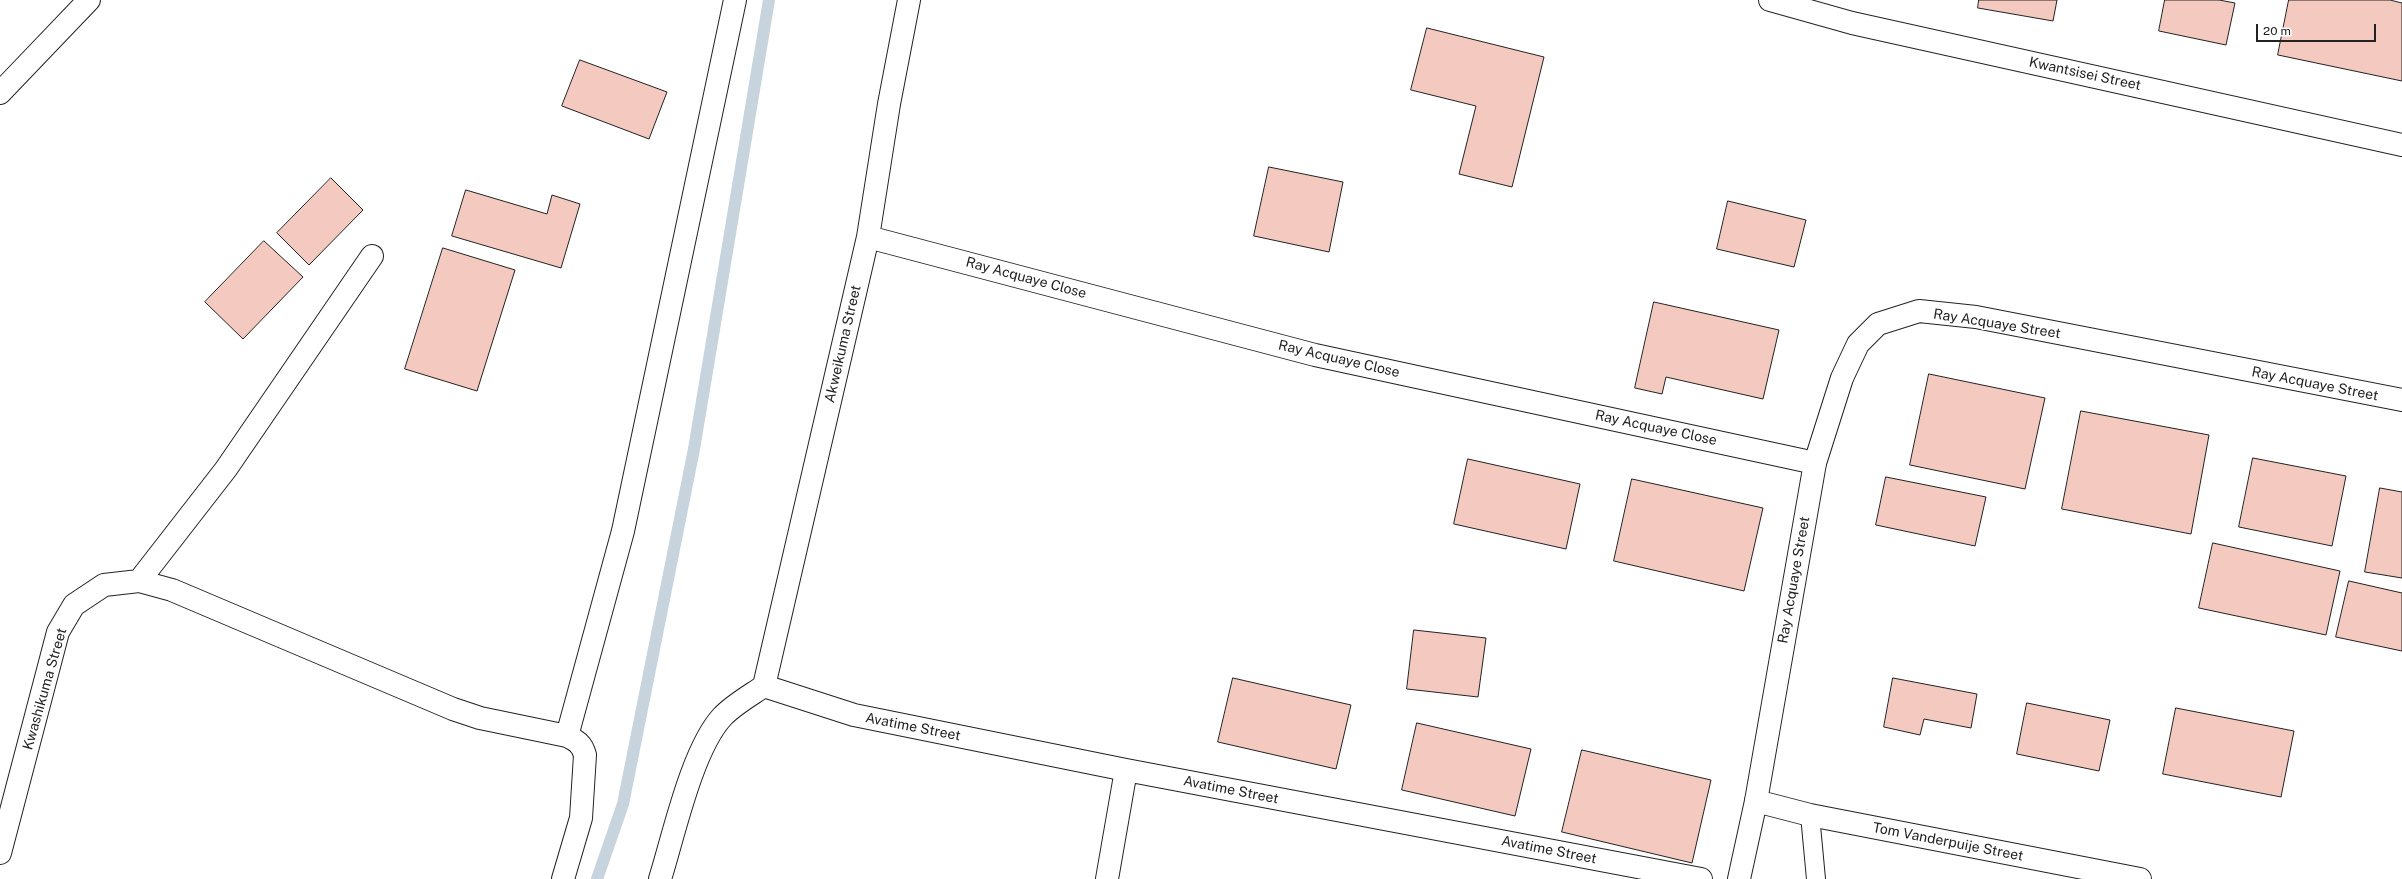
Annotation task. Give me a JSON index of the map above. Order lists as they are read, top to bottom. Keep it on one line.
{"streets":{"street":["Kwantsisei Street","Ray Acquaye Close","Ray Acquaye Street","Akweikuma Street","Kwashikuma Street","Avatime Street","Tom Vanderpuije Street"]},"crossings":[["Ray Acquaye Close","Ray Acquaye Street"],["Ray Acquaye Close","Akweikuma Street"],["Ray Acquaye Street","Tom Vanderpuije Street"],["Akweikuma Street","Avatime Street"]],"scale_bar":"20 m"}
